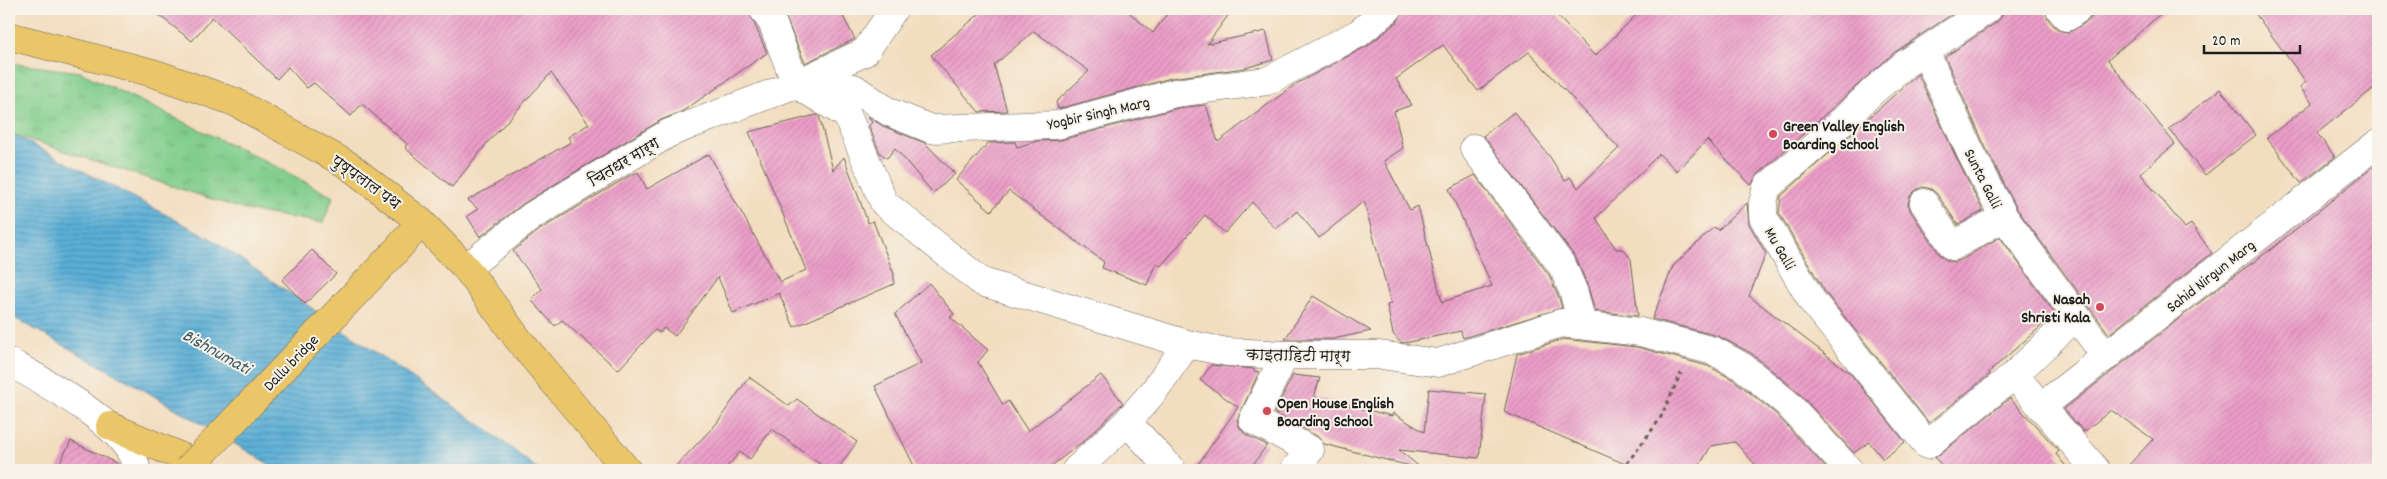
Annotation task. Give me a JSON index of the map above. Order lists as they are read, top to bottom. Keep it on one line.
{"streets":{"main road":["पुष्पलाल पथ","Dallu bridge"],"street":["Yogbir Singh Marg","चितधर मार्ग","Sunta Galli","Mu Galli","Sahid Nirgun Marg","काइताहिटी मार्ग"]},"crossings":[["Yogbir Singh Marg","चितधर मार्ग"],["Yogbir Singh Marg","काइताहिटी मार्ग"],["चितधर मार्ग","पुष्पलाल पथ"],["चितधर मार्ग","काइताहिटी मार्ग"],["Sunta Galli","Mu Galli"],["Sunta Galli","Sahid Nirgun Marg"],["पुष्पलाल पथ","Dallu bridge"]],"water":["Bishnumati"],"places":["Green Valley English Boarding School","Nasah Shristi Kala","Open House English Boarding School"],"scale_bar":"20 m"}
